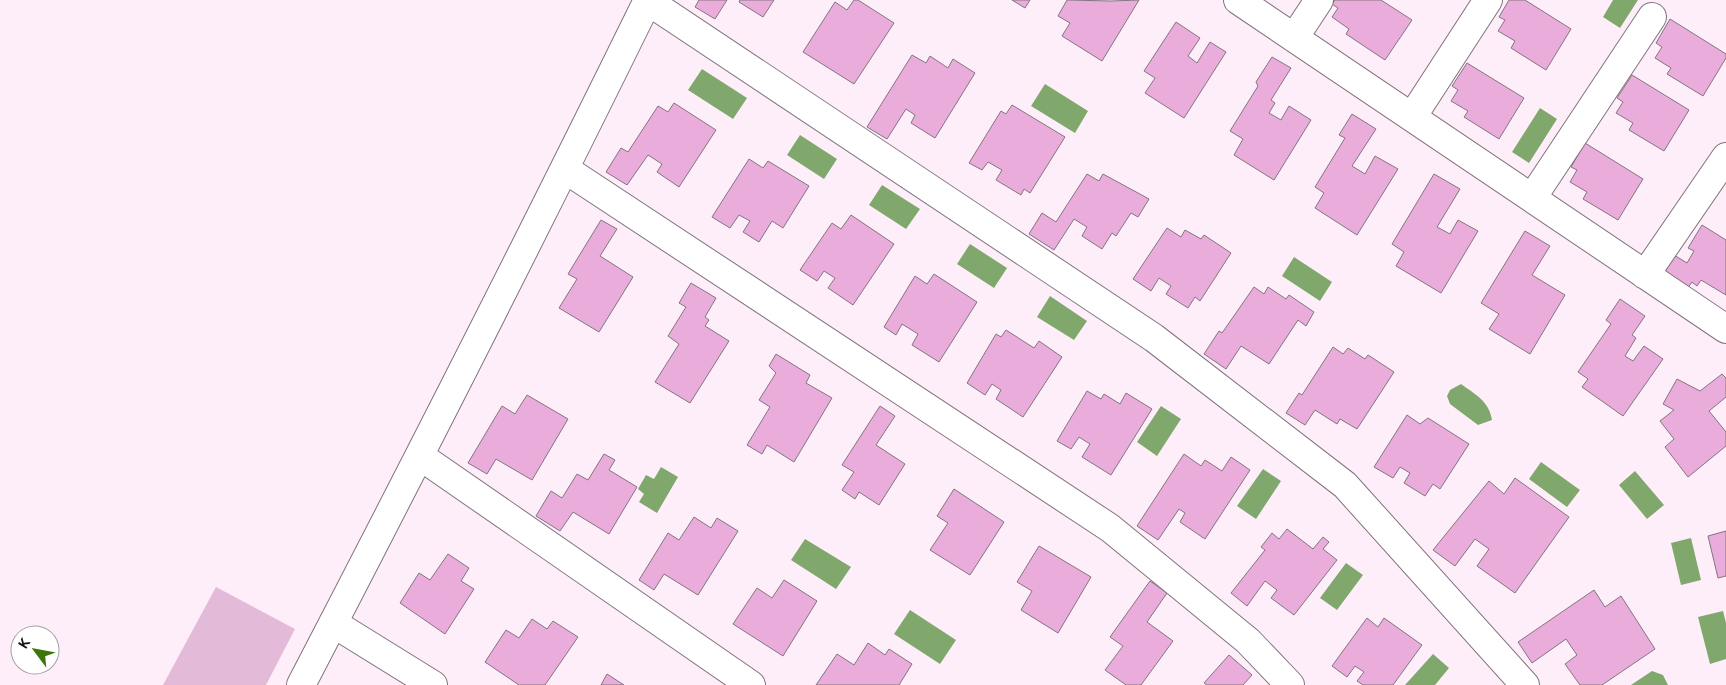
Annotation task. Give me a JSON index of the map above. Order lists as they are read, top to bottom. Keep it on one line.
{"north":"top left"}
